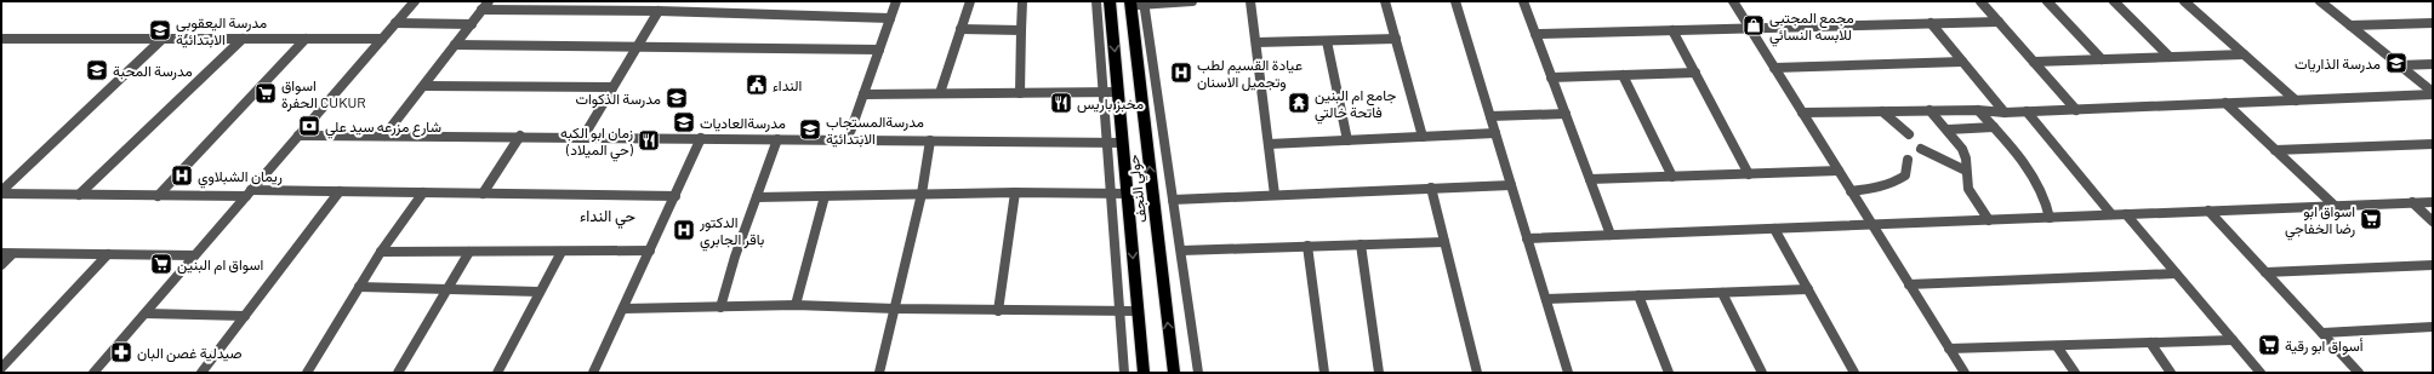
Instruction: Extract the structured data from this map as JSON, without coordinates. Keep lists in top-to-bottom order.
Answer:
{
  "streets": {
    "main road": ["حولي النجف"]
  },
  "districts": ["حي النداء"],
  "places": {
    "shop": ["مجمع المجتبى للابسه النسائي"],
    "school or university": [
      "مدرسة اليعقوبي الابتدائية",
      "مدرسة الذاريات",
      "مدرسة المحبة",
      "مدرسة الذكوات",
      "مدرسةالعاديات",
      "مدرسةالمستجاب الابتدائية"
    ],
    "hospital": ["عيادة القسيم لطب وتجميل الاسنان", "ريمان الشبلاوي", "الدكتور باقر الجابري"],
    "public building": ["النداء"],
    "supermarket": [
      "اسواق الحفرة CUKUR",
      "اسواق ابو رضا الخفاجي",
      "اسواق ام البنين",
      "أسواق ابو رقية"
    ],
    "restaurant": ["مخبز باريس", "زمان ابو الكبه (حي الميلاد)"],
    "temple": ["جامع ام البنين فاتحة خالتي"],
    "bank": ["شارع مزرعه سيد علي"],
    "pharmacy": ["صيدلية غصن البان"]
  }
}
